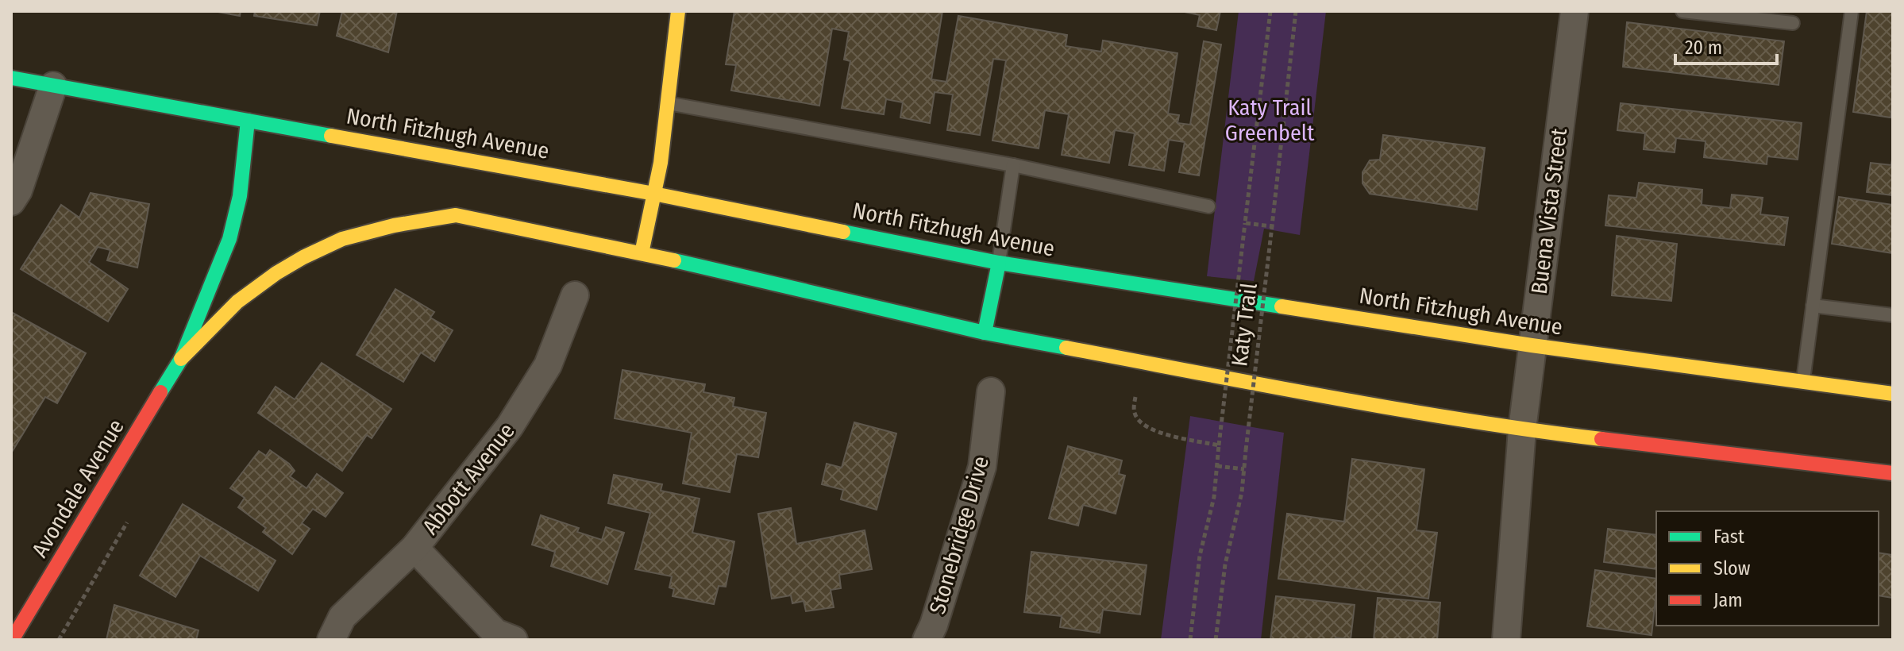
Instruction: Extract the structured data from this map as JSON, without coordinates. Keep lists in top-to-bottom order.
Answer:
{
  "streets": {
    "main road": ["North Fitzhugh Avenue", "Avondale Avenue"],
    "street": ["Buena Vista Street", "Abbott Avenue", "Stonebridge Drive"],
    "path": ["Katy Trail"]
  },
  "crossings": [
    ["North Fitzhugh Avenue", "Buena Vista Street"],
    ["North Fitzhugh Avenue", "Avondale Avenue"]
  ],
  "parks": ["Katy Trail Greenbelt"],
  "legend": ["Fast", "Slow", "Jam"],
  "scale_bar": "20 m"
}
